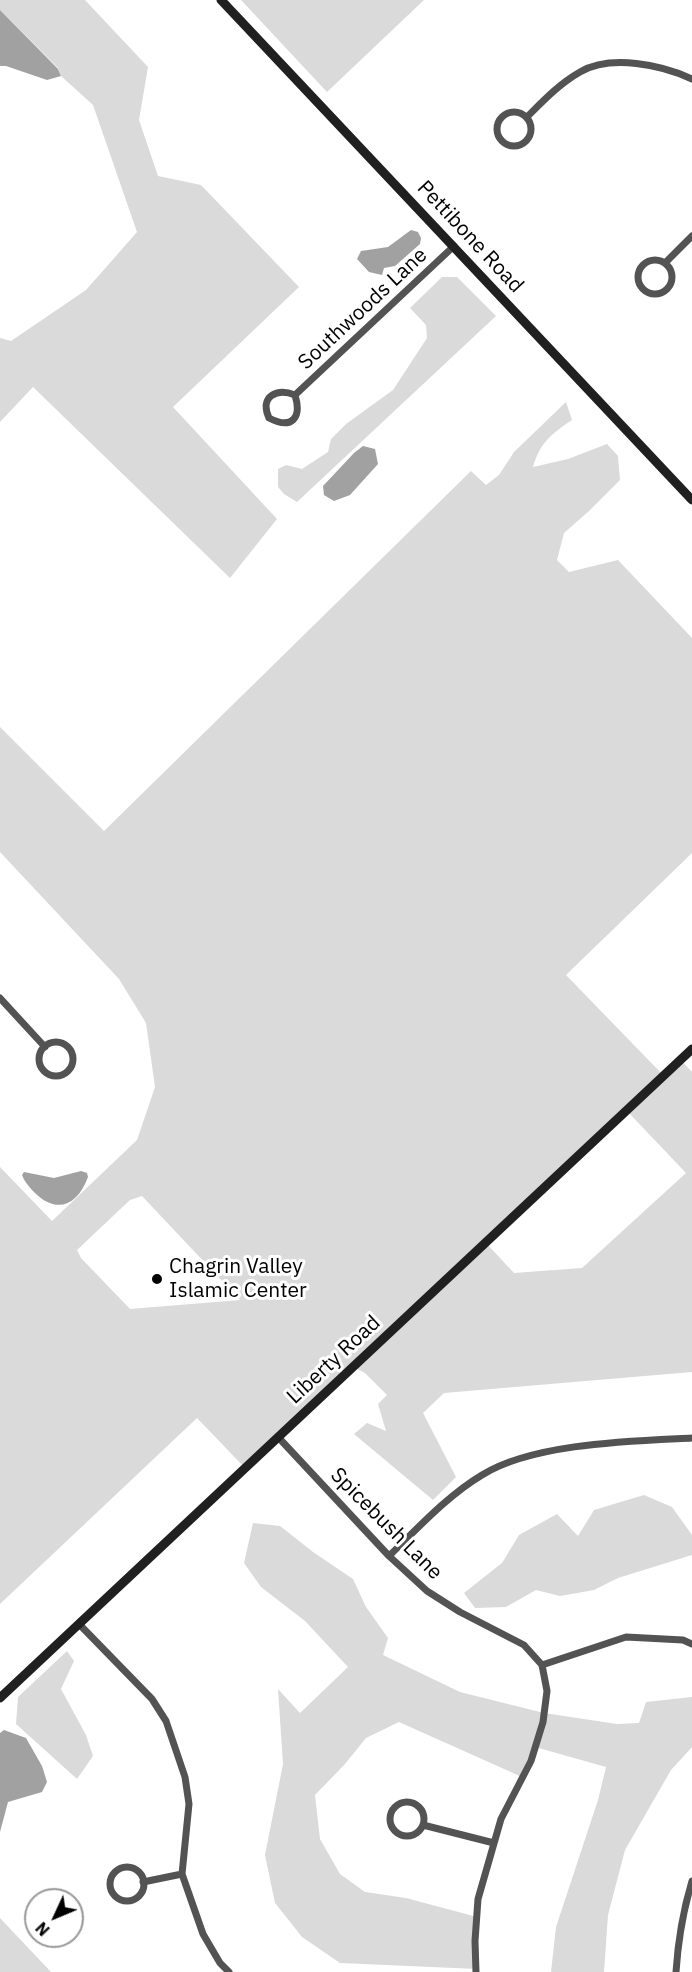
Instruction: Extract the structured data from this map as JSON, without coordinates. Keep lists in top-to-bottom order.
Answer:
{
  "streets": {
    "street": [
      "Pettibone Road",
      "Southwoods Lane",
      "Liberty Road",
      "Spicebush Lane"
    ]
  },
  "crossings": [
    ["Pettibone Road", "Southwoods Lane"],
    ["Liberty Road", "Spicebush Lane"]
  ],
  "places": ["Chagrin Valley Islamic Center"],
  "north": "bottom left"
}
